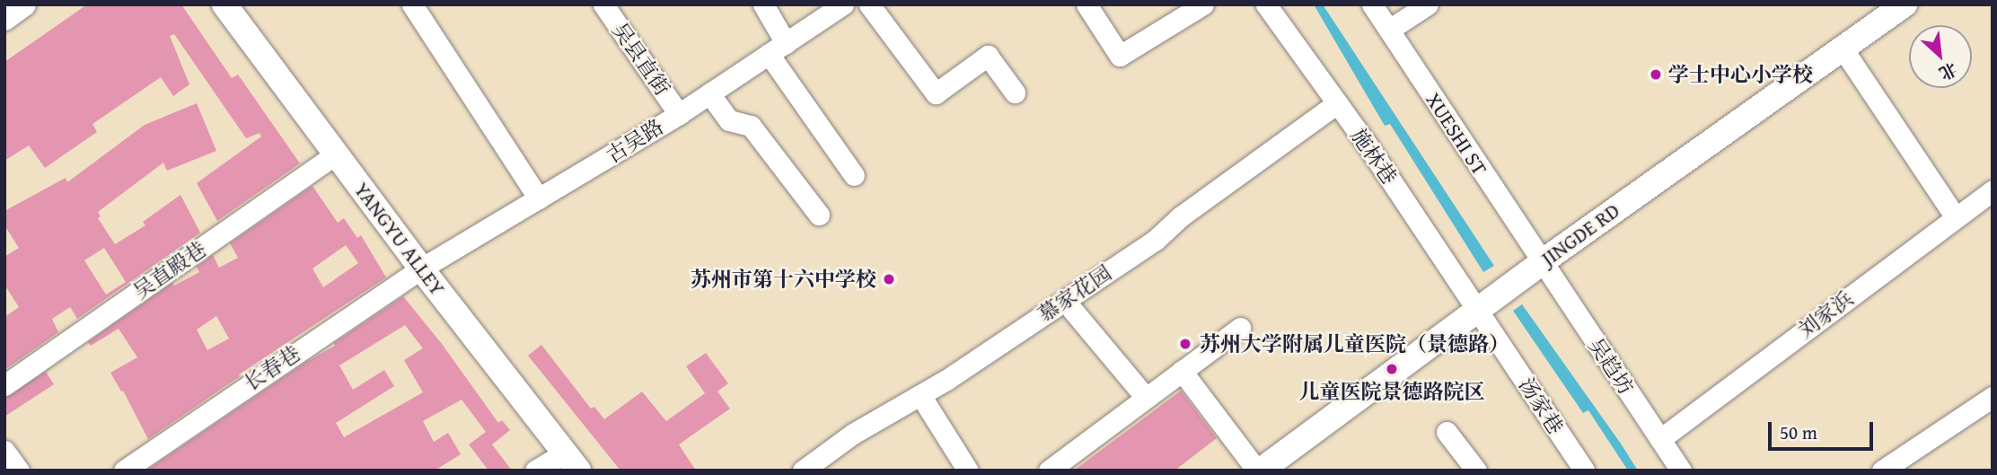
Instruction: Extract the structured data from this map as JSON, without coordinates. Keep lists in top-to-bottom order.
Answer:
{
  "streets": {
    "main road": ["JINGDE RD", "YANGYU ALLEY"],
    "street": [
      "吴县直街",
      "XUESHI ST",
      "古吴路",
      "施林巷",
      "吴直殿巷",
      "慕家花园",
      "刘家浜",
      "吴趋坊",
      "长春巷",
      "汤家巷"
    ]
  },
  "crossings": [
    ["吴县直街", "古吴路"],
    ["XUESHI ST", "JINGDE RD"],
    ["XUESHI ST", "吴趋坊"],
    ["古吴路", "YANGYU ALLEY"],
    ["古吴路", "长春巷"],
    ["施林巷", "JINGDE RD"],
    ["施林巷", "慕家花园"],
    ["施林巷", "汤家巷"],
    ["JINGDE RD", "吴趋坊"],
    ["JINGDE RD", "汤家巷"],
    ["YANGYU ALLEY", "吴直殿巷"],
    ["YANGYU ALLEY", "长春巷"],
    ["刘家浜", "吴趋坊"]
  ],
  "places": [
    "学士中心小学校",
    "苏州市第十六中学校",
    "苏州大学附属儿童医院（景德路）",
    "儿童医院景德路院区"
  ],
  "scale_bar": "50 m",
  "north": "bottom right"
}
